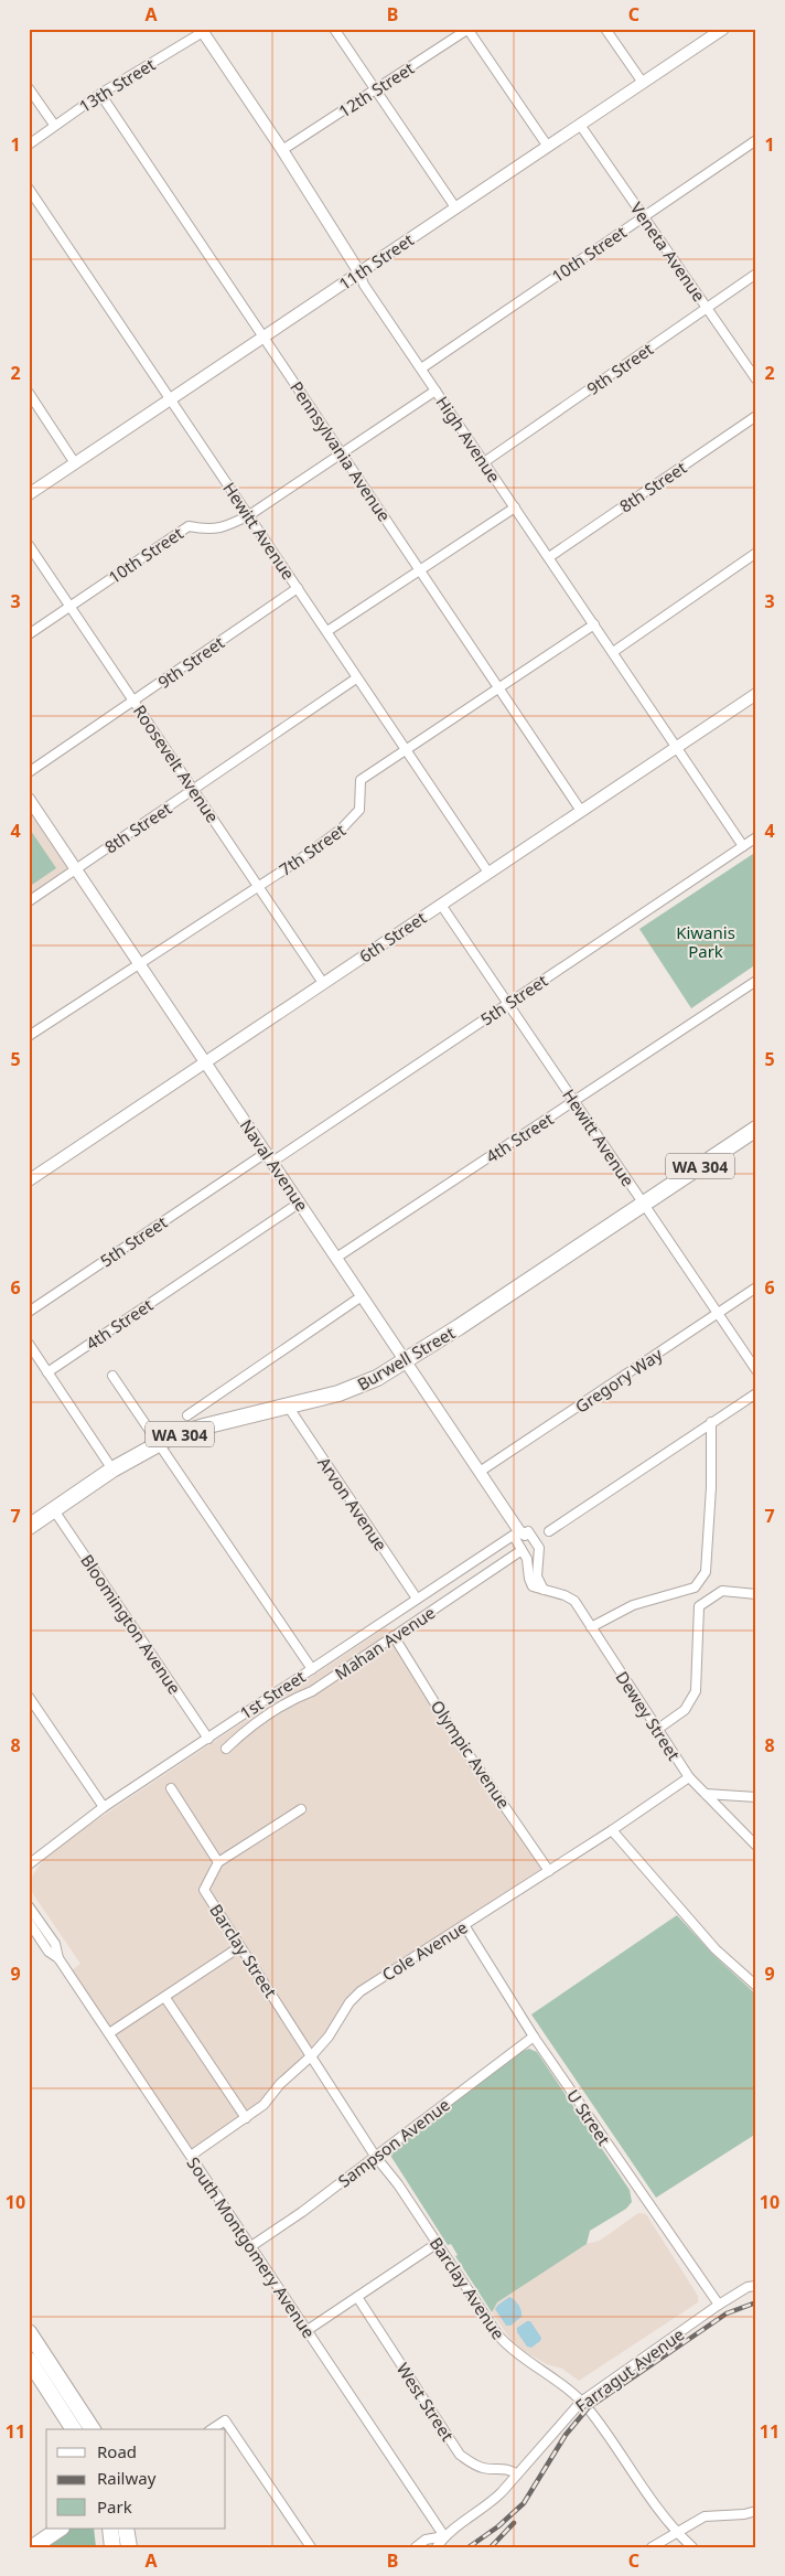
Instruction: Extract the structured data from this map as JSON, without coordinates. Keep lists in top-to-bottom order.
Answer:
{
  "streets": {
    "highway": ["WA 304", "Burwell Street"],
    "main road": [
      "11th Street",
      "High Avenue",
      "6th Street",
      "Naval Avenue"
    ],
    "street": [
      "13th Street",
      "12th Street",
      "Veneta Avenue",
      "10th Street",
      "9th Street",
      "Pennsylvania Avenue",
      "8th Street",
      "Hewitt Avenue",
      "Roosevelt Avenue",
      "7th Street",
      "5th Street",
      "4th Street",
      "Gregory Way",
      "Arvon Avenue",
      "Bloomington Avenue",
      "Mahan Avenue",
      "1st Street",
      "Dewey Street",
      "Olympic Avenue",
      "Barclay Street",
      "Cole Avenue",
      "U Street",
      "Sampson Avenue",
      "South Montgomery Avenue",
      "Barclay Avenue",
      "Farragut Avenue",
      "West Street"
    ]
  },
  "crossings": [
    ["13th Street", "High Avenue"],
    ["13th Street", "Pennsylvania Avenue"],
    ["12th Street", "High Avenue"],
    ["Veneta Avenue", "10th Street"],
    ["Veneta Avenue", "11th Street"],
    ["Veneta Avenue", "9th Street"],
    ["10th Street", "High Avenue"],
    ["10th Street", "Pennsylvania Avenue"],
    ["10th Street", "Hewitt Avenue"],
    ["10th Street", "Roosevelt Avenue"],
    ["11th Street", "High Avenue"],
    ["11th Street", "Pennsylvania Avenue"],
    ["11th Street", "Hewitt Avenue"],
    ["9th Street", "High Avenue"],
    ["9th Street", "Hewitt Avenue"],
    ["9th Street", "Roosevelt Avenue"],
    ["High Avenue", "8th Street"],
    ["High Avenue", "7th Street"],
    ["High Avenue", "6th Street"],
    ["High Avenue", "5th Street"],
    ["Pennsylvania Avenue", "7th Street"],
    ["Pennsylvania Avenue", "6th Street"],
    ["8th Street", "Hewitt Avenue"],
    ["8th Street", "Roosevelt Avenue"],
    ["8th Street", "Naval Avenue"],
    ["Hewitt Avenue", "7th Street"],
    ["Hewitt Avenue", "6th Street"],
    ["Hewitt Avenue", "5th Street"],
    ["Hewitt Avenue", "4th Street"],
    ["Hewitt Avenue", "Burwell Street"],
    ["Hewitt Avenue", "Gregory Way"],
    ["Roosevelt Avenue", "7th Street"],
    ["Roosevelt Avenue", "6th Street"],
    ["7th Street", "Naval Avenue"],
    ["6th Street", "Naval Avenue"],
    ["5th Street", "Naval Avenue"],
    ["4th Street", "Naval Avenue"],
    ["Naval Avenue", "Burwell Street"],
    ["Naval Avenue", "Gregory Way"],
    ["Naval Avenue", "1st Street"],
    ["Burwell Street", "Arvon Avenue"],
    ["Burwell Street", "Bloomington Avenue"],
    ["Arvon Avenue", "1st Street"],
    ["Bloomington Avenue", "1st Street"],
    ["Mahan Avenue", "Olympic Avenue"],
    ["Dewey Street", "Cole Avenue"],
    ["Olympic Avenue", "Cole Avenue"],
    ["Barclay Street", "Cole Avenue"],
    ["Barclay Street", "Barclay Avenue"],
    ["Cole Avenue", "U Street"],
    ["Cole Avenue", "South Montgomery Avenue"],
    ["Cole Avenue", "Barclay Avenue"],
    ["U Street", "Sampson Avenue"],
    ["U Street", "Farragut Avenue"],
    ["Sampson Avenue", "South Montgomery Avenue"],
    ["Sampson Avenue", "Barclay Avenue"],
    ["South Montgomery Avenue", "Farragut Avenue"],
    ["Barclay Avenue", "Farragut Avenue"],
    ["Farragut Avenue", "West Street"]
  ],
  "parks": ["Kiwanis Park"],
  "legend": ["Road", "Railway", "Park"],
  "grid": {
    "columns": ["A", "B", "C"],
    "rows": [
      "1",
      "2",
      "3",
      "4",
      "5",
      "6",
      "7",
      "8",
      "9",
      "10",
      "11"
    ]
  }
}
